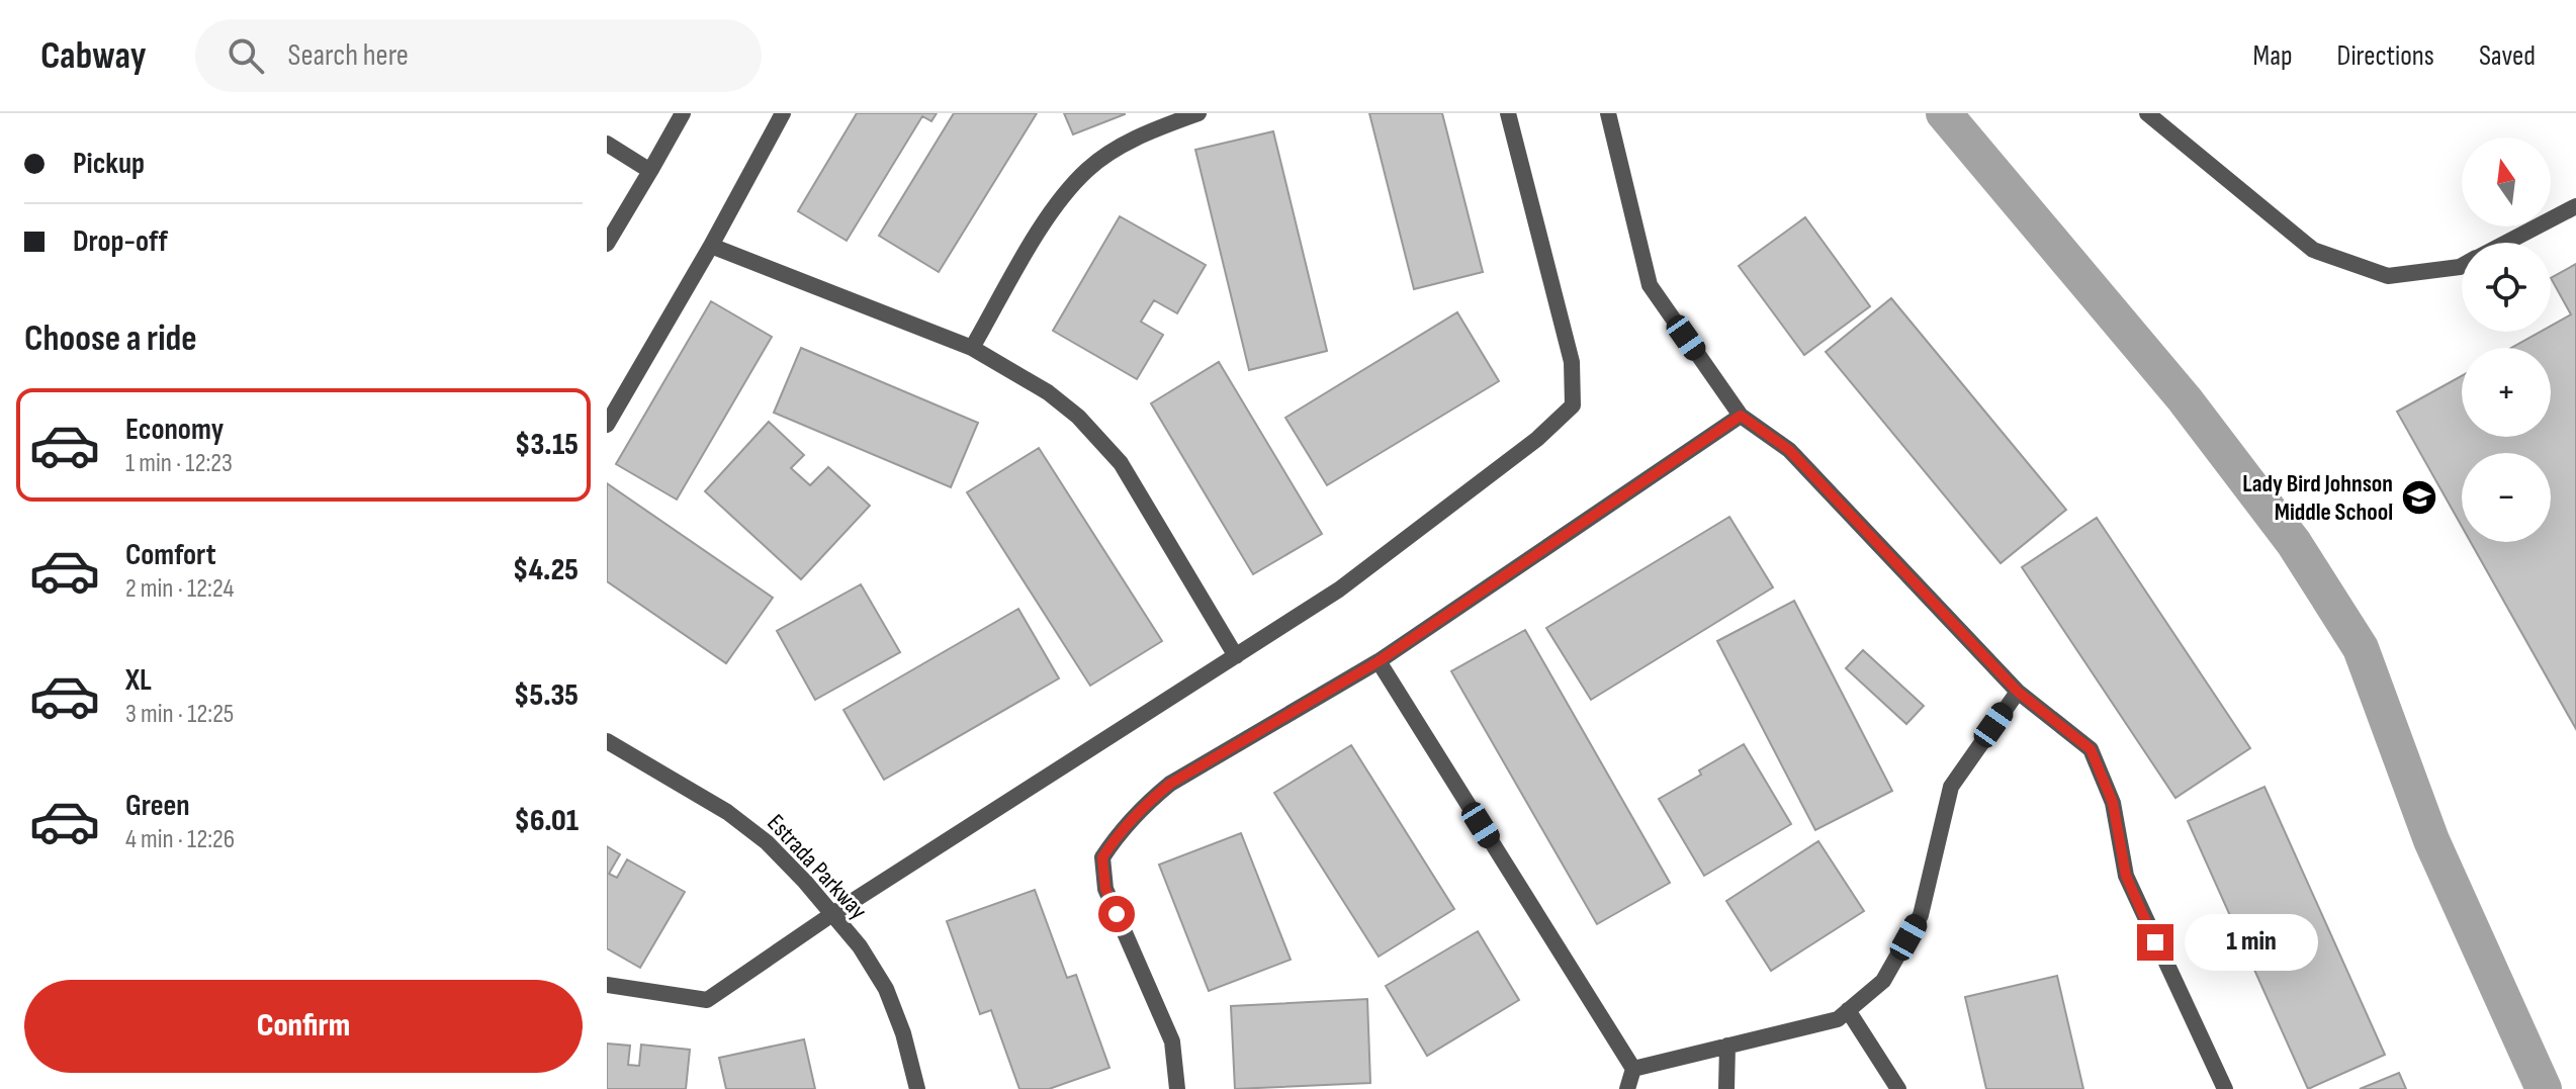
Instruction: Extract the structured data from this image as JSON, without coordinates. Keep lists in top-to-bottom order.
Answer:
{
  "streets": {
    "street": ["Estrada Parkway"]
  },
  "places": {
    "school or university": ["Lady Bird Johnson Middle School"]
  },
  "north": "top",
  "page": {
    "header": "Cabway",
    "search": "Search here",
    "nav": ["Map", "Directions", "Saved"],
    "banner": ["Pickup", "Drop-off"],
    "map_buttons": ["+", "−"],
    "heading": "Choose a ride",
    "list": [
      {
        "name": "Economy",
        "note": "1 min · 12:23",
        "value": "$3.15"
      },
      {
        "name": "Comfort",
        "note": "2 min · 12:24",
        "value": "$4.25"
      },
      {
        "name": "XL",
        "note": "3 min · 12:25",
        "value": "$5.35"
      },
      {
        "name": "Green",
        "note": "4 min · 12:26",
        "value": "$6.01"
      }
    ],
    "bubble": "1 min",
    "buttons": "Confirm"
  }
}
